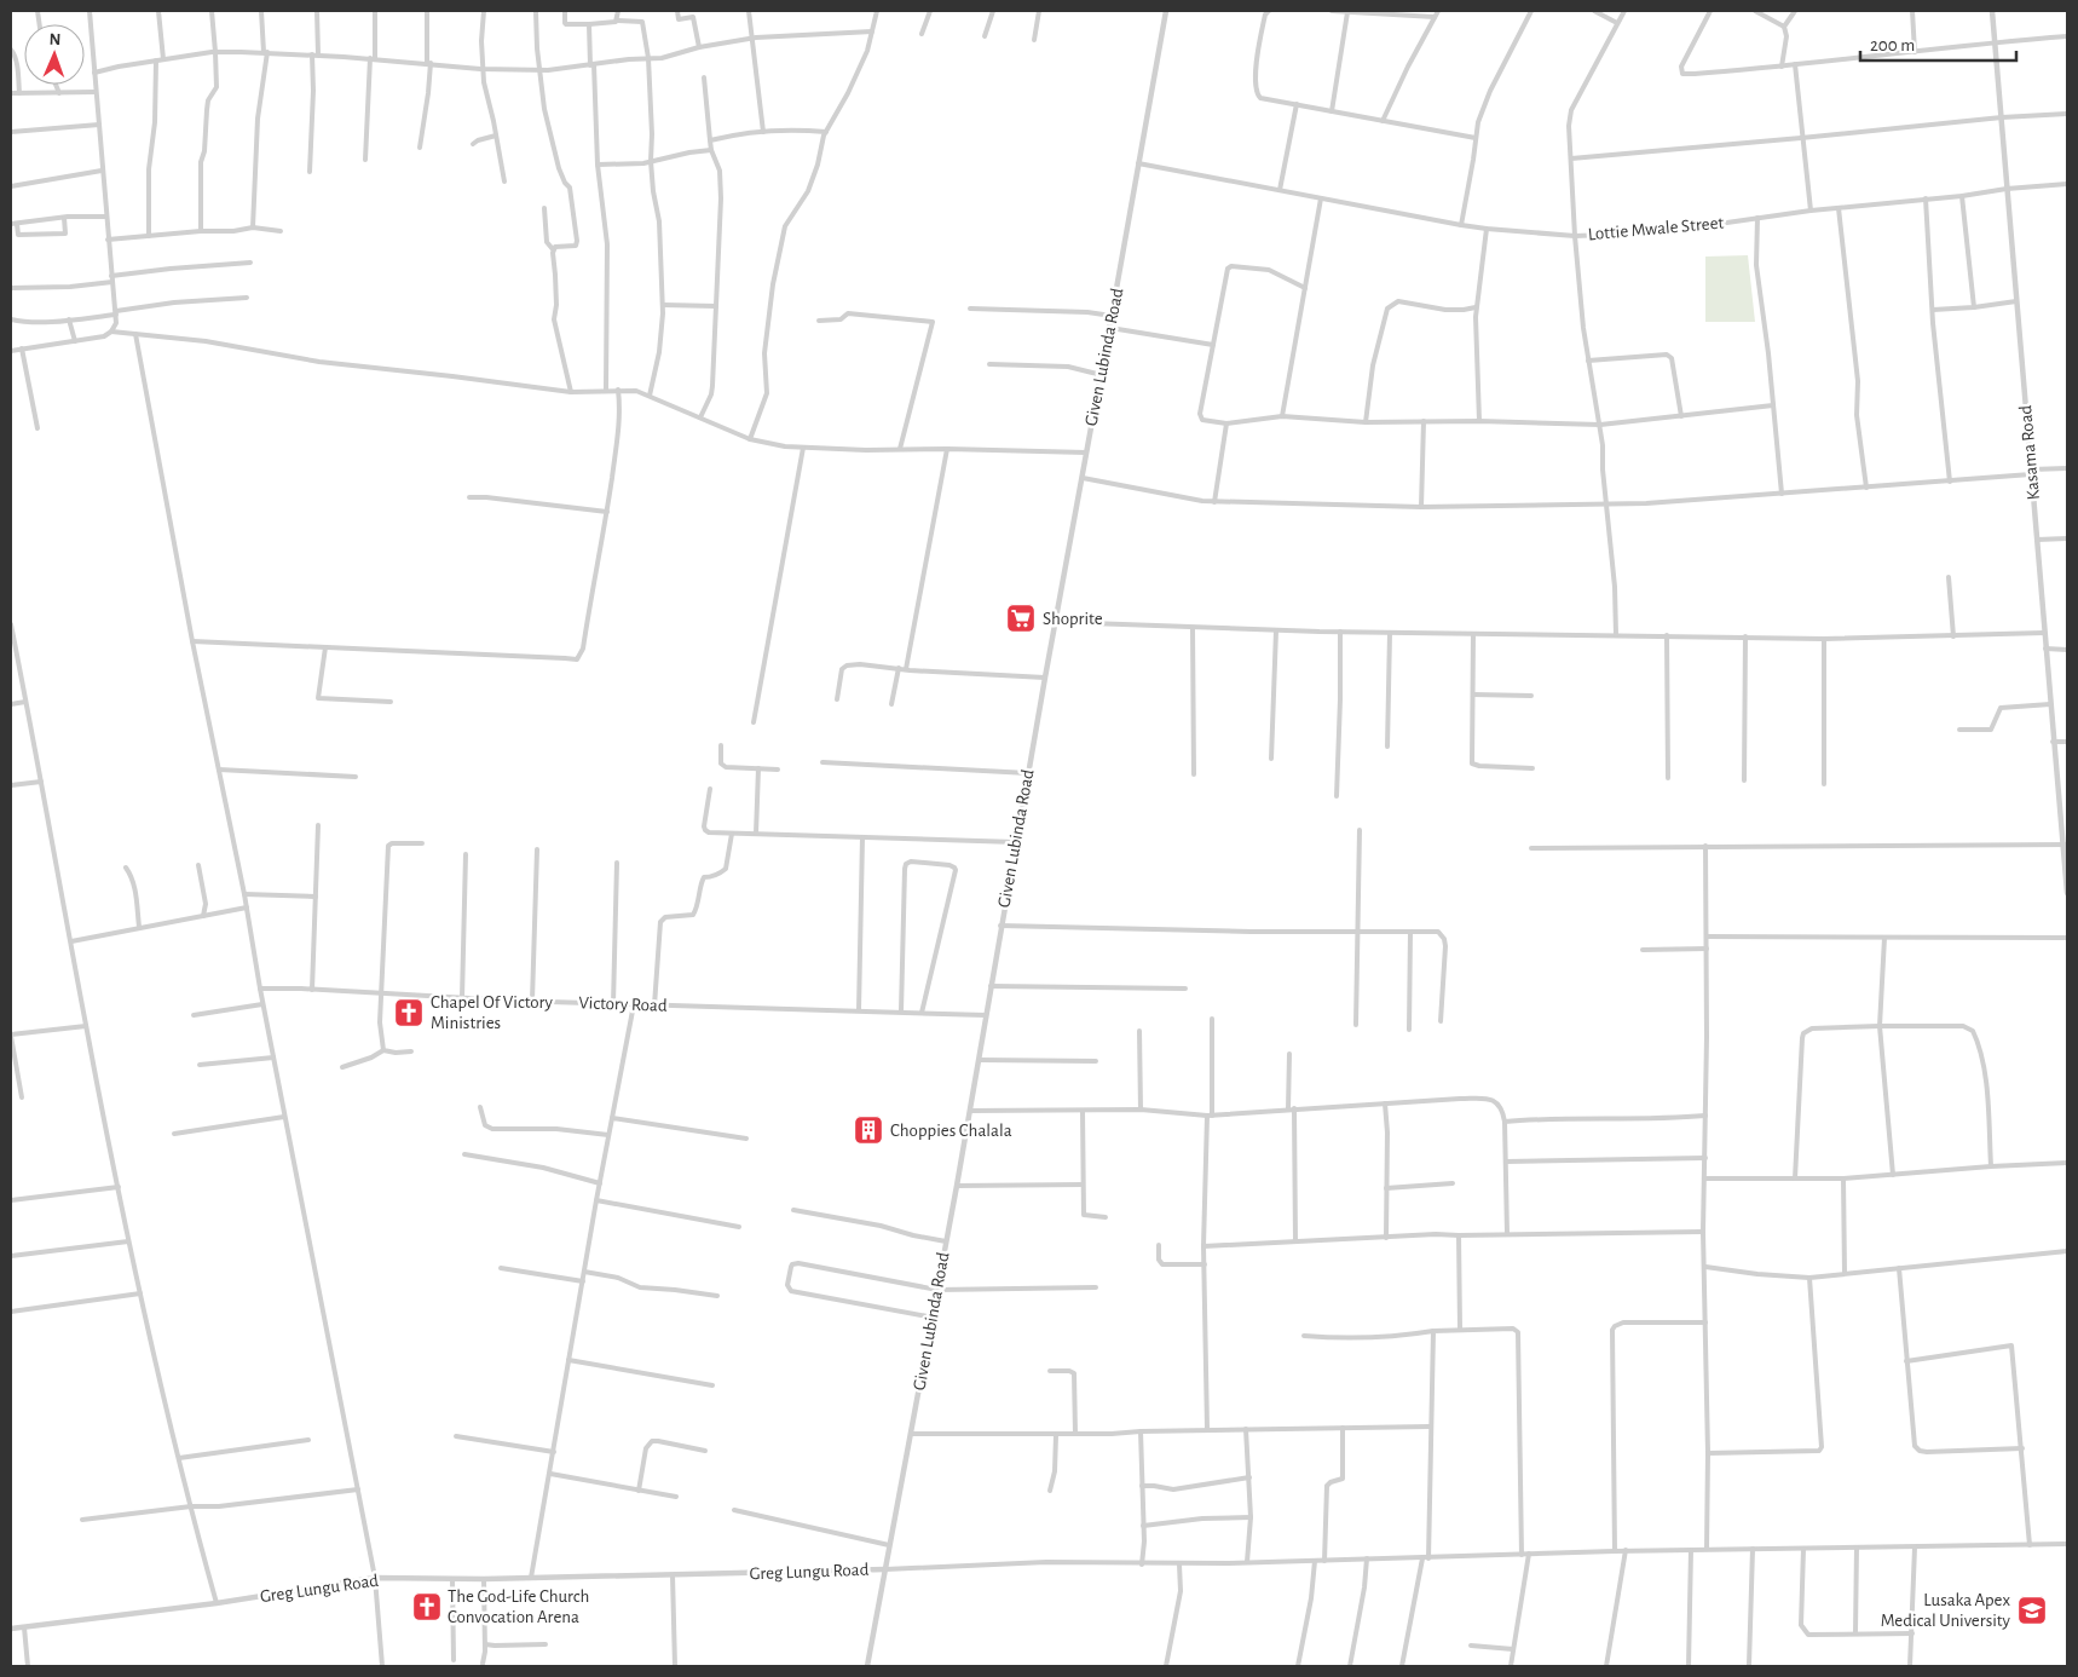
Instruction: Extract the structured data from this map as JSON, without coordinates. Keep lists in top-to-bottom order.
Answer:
{
  "streets": {
    "street": [
      "Lottie Mwale Street",
      "Given Lubinda Road",
      "Kasama Road",
      "Victory Road",
      "Greg Lungu Road"
    ]
  },
  "crossings": [
    ["Lottie Mwale Street", "Given Lubinda Road"],
    ["Lottie Mwale Street", "Kasama Road"],
    ["Given Lubinda Road", "Victory Road"],
    ["Given Lubinda Road", "Greg Lungu Road"]
  ],
  "places": {
    "supermarket": ["Shoprite"],
    "church": ["Chapel Of Victory Ministries", "The God-Life Church Convocation Arena"],
    "building": ["Choppies Chalala"],
    "school or university": ["Lusaka Apex Medical University"]
  },
  "scale_bar": "200 m",
  "north": "top"
}
